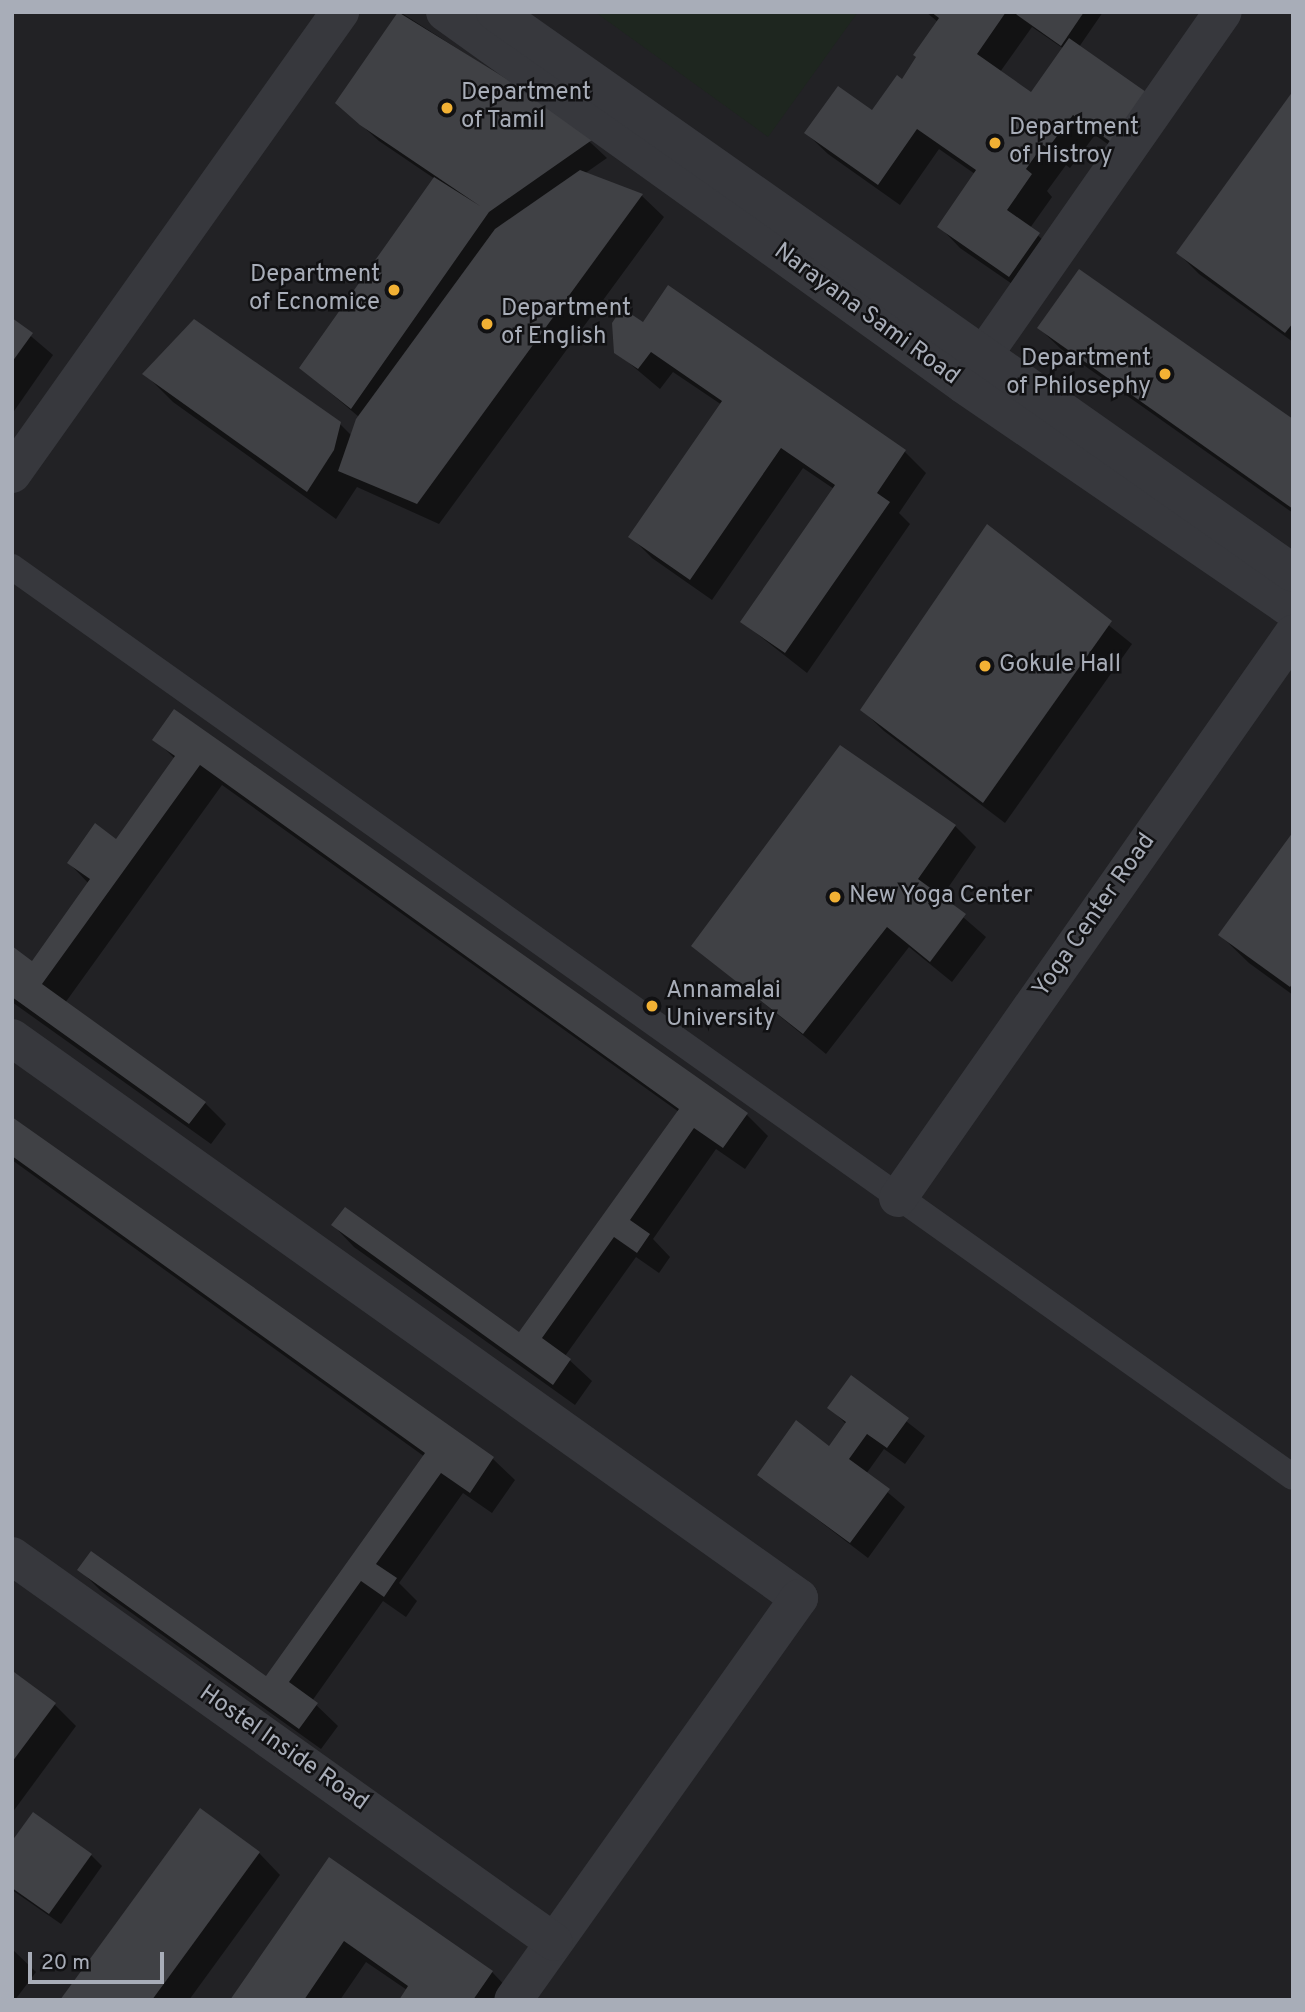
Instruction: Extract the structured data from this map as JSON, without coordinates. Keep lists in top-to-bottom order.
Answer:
{
  "streets": {
    "street": ["Narayana Sami Road", "Yoga Center Road", "Hostel Inside Road"]
  },
  "places": [
    "Department of Tamil",
    "Department of Histroy",
    "Department of Ecnomice",
    "Department of English",
    "Department of Philosephy",
    "Gokule Hall",
    "New Yoga Center",
    "Annamalai University"
  ],
  "scale_bar": "20 m"
}
